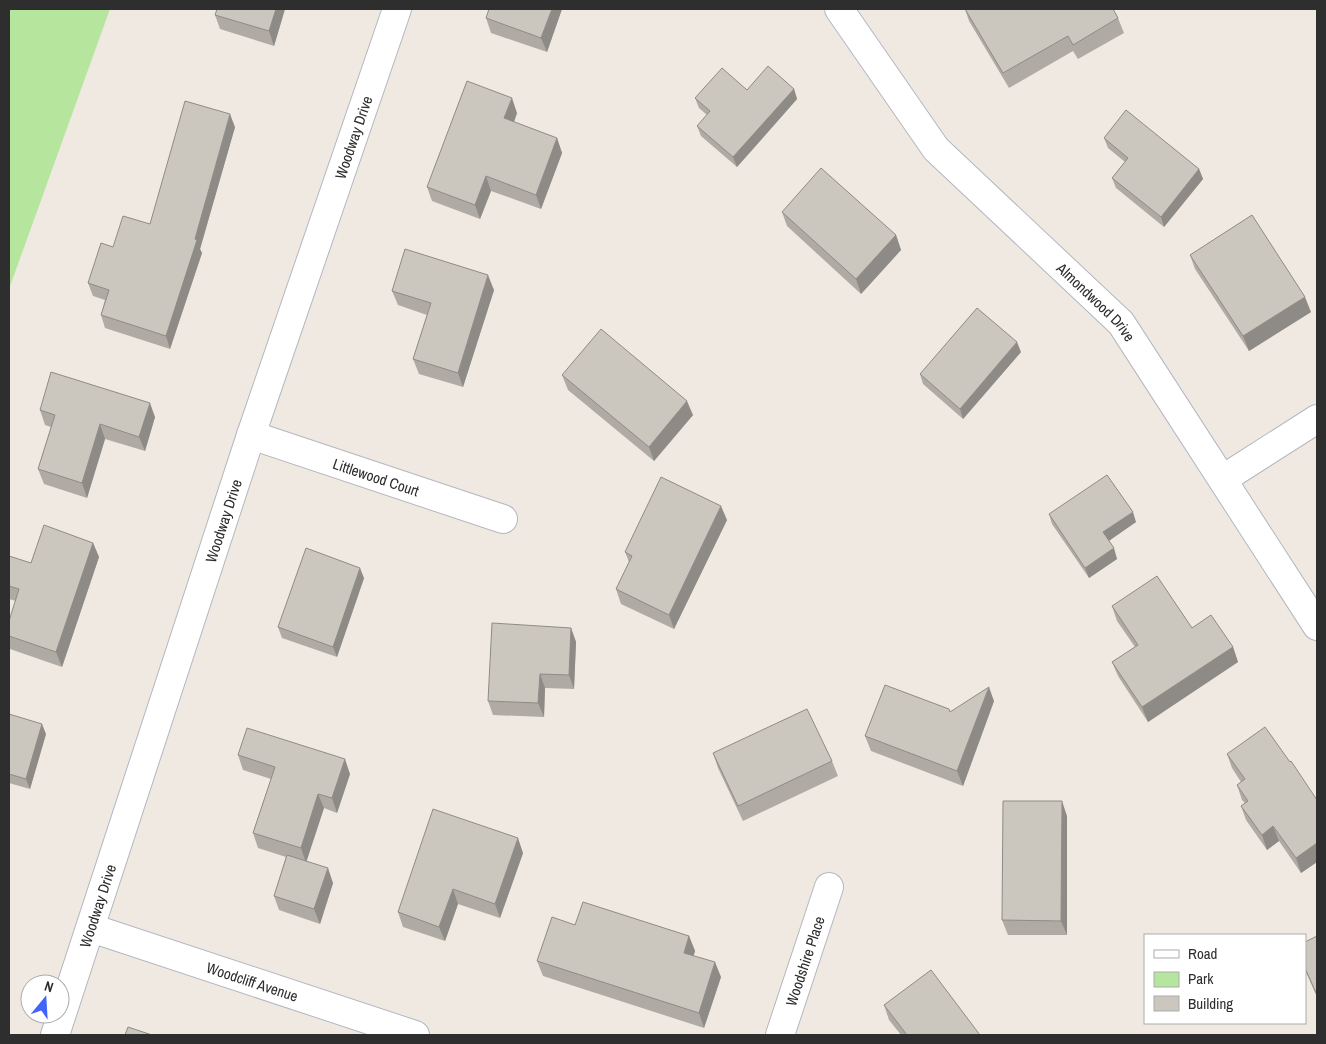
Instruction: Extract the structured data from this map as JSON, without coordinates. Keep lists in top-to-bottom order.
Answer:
{
  "streets": {
    "street": [
      "Woodway Drive",
      "Almondwood Drive",
      "Littlewood Court",
      "Woodshire Place",
      "Woodcliff Avenue"
    ]
  },
  "crossings": [
    ["Woodway Drive", "Littlewood Court"],
    ["Woodway Drive", "Woodcliff Avenue"]
  ],
  "legend": ["Road", "Park", "Building"],
  "north": "top"
}
